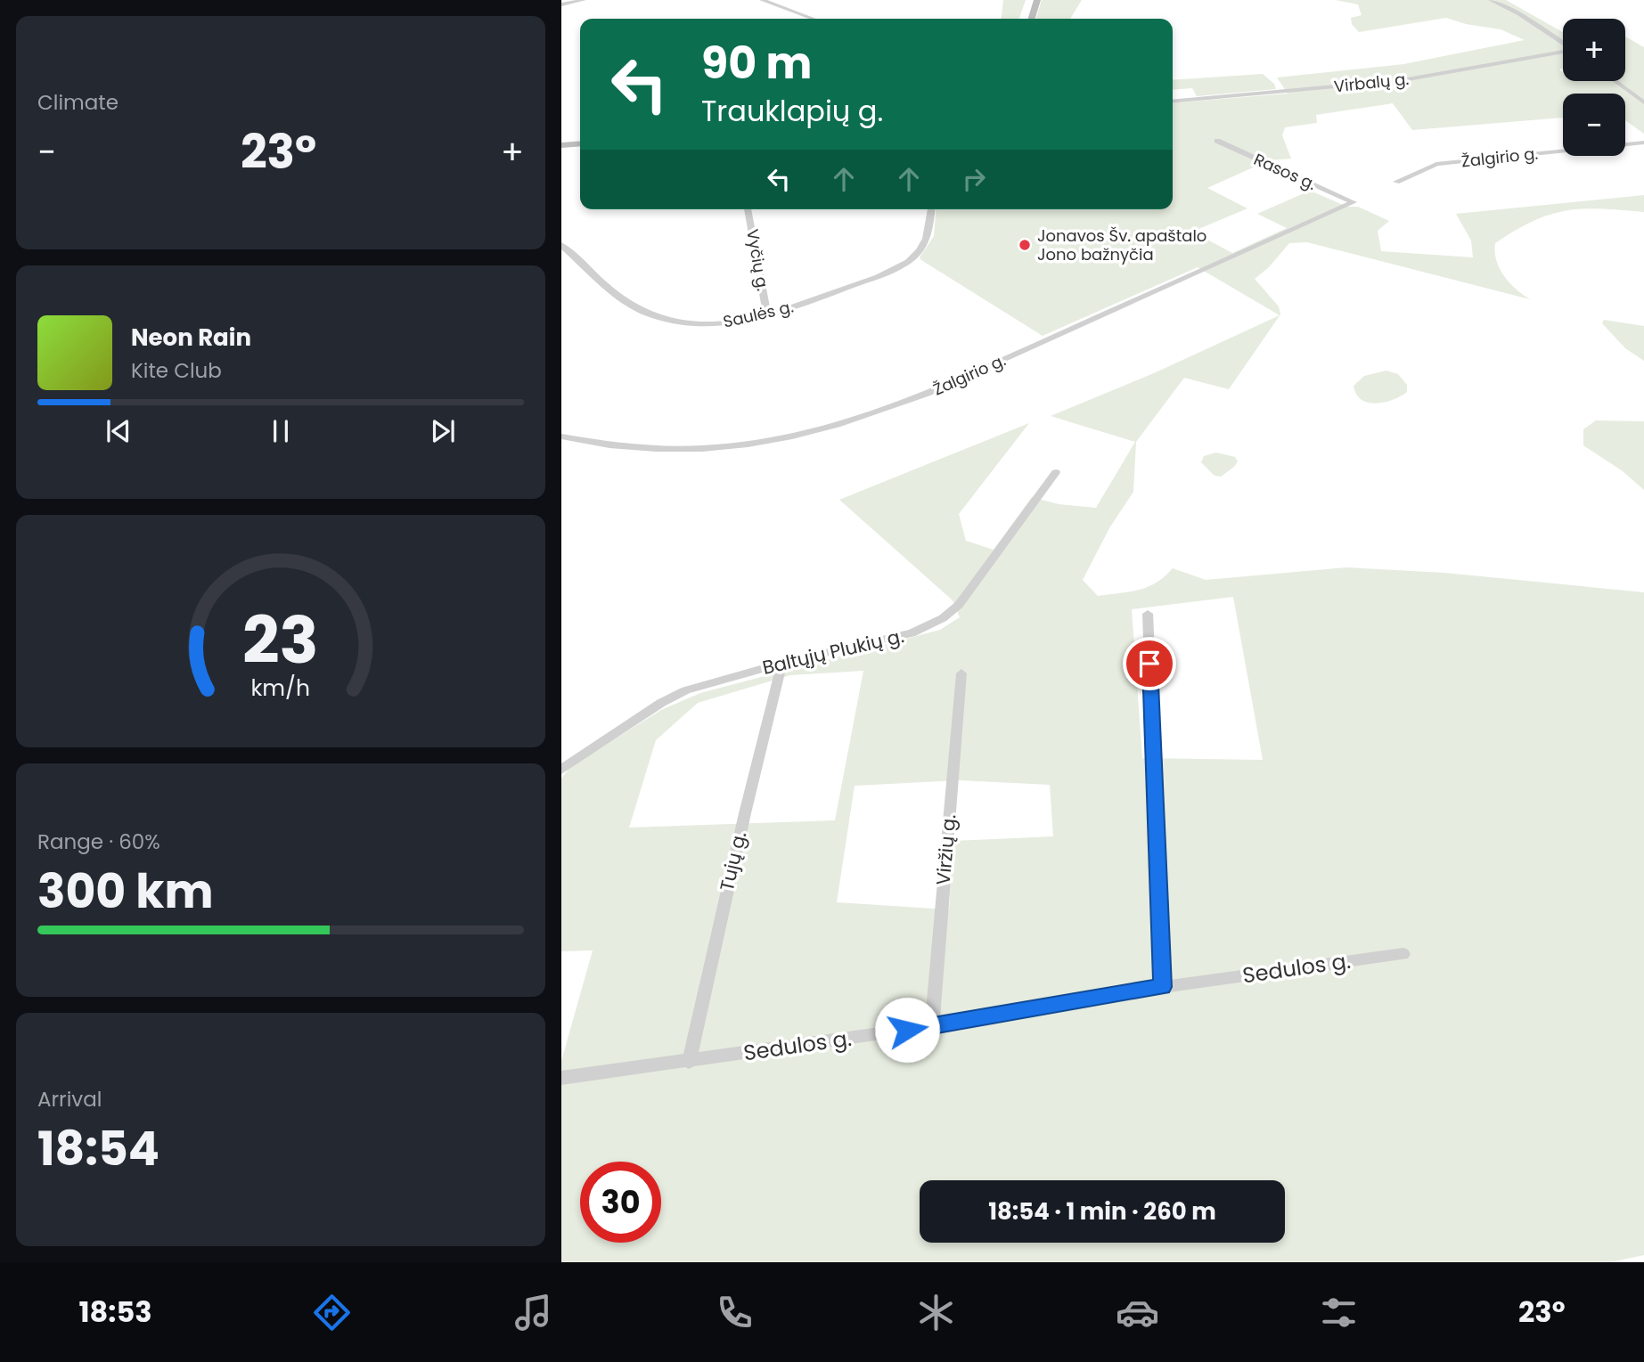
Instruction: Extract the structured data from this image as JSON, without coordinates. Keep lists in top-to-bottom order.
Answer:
{
  "streets": {
    "street": [
      "Virbalų g.",
      "Žalgirio g.",
      "Rasos g.",
      "Vyčių g.",
      "Saulės g.",
      "Baltųjų Plukių g.",
      "Viržių g.",
      "Tujų g.",
      "Sedulos g."
    ]
  },
  "crossings": [
    ["Žalgirio g.", "Rasos g."],
    ["Vyčių g.", "Saulės g."],
    ["Baltųjų Plukių g.", "Tujų g."],
    ["Viržių g.", "Sedulos g."],
    ["Tujų g.", "Sedulos g."]
  ],
  "places": ["Jonavos Šv. apaštalo Jono bažnyčia"],
  "page": {
    "tile": [
      "Climate",
      ["Range · 60%", "300 km"],
      ["Arrival", "18:54"]
    ],
    "map_buttons": ["+", "−"],
    "turn": ["90 m", "Trauklapių g."],
    "heat": ["−", "23°", "+"],
    "song": ["Neon Rain", "Kite Club"],
    "limit": "30",
    "trip": "18:54 · 1 min · 260 m",
    "tabs": ["18:53", "23°"],
    "gauge": ["23", "km/h"]
  }
}
